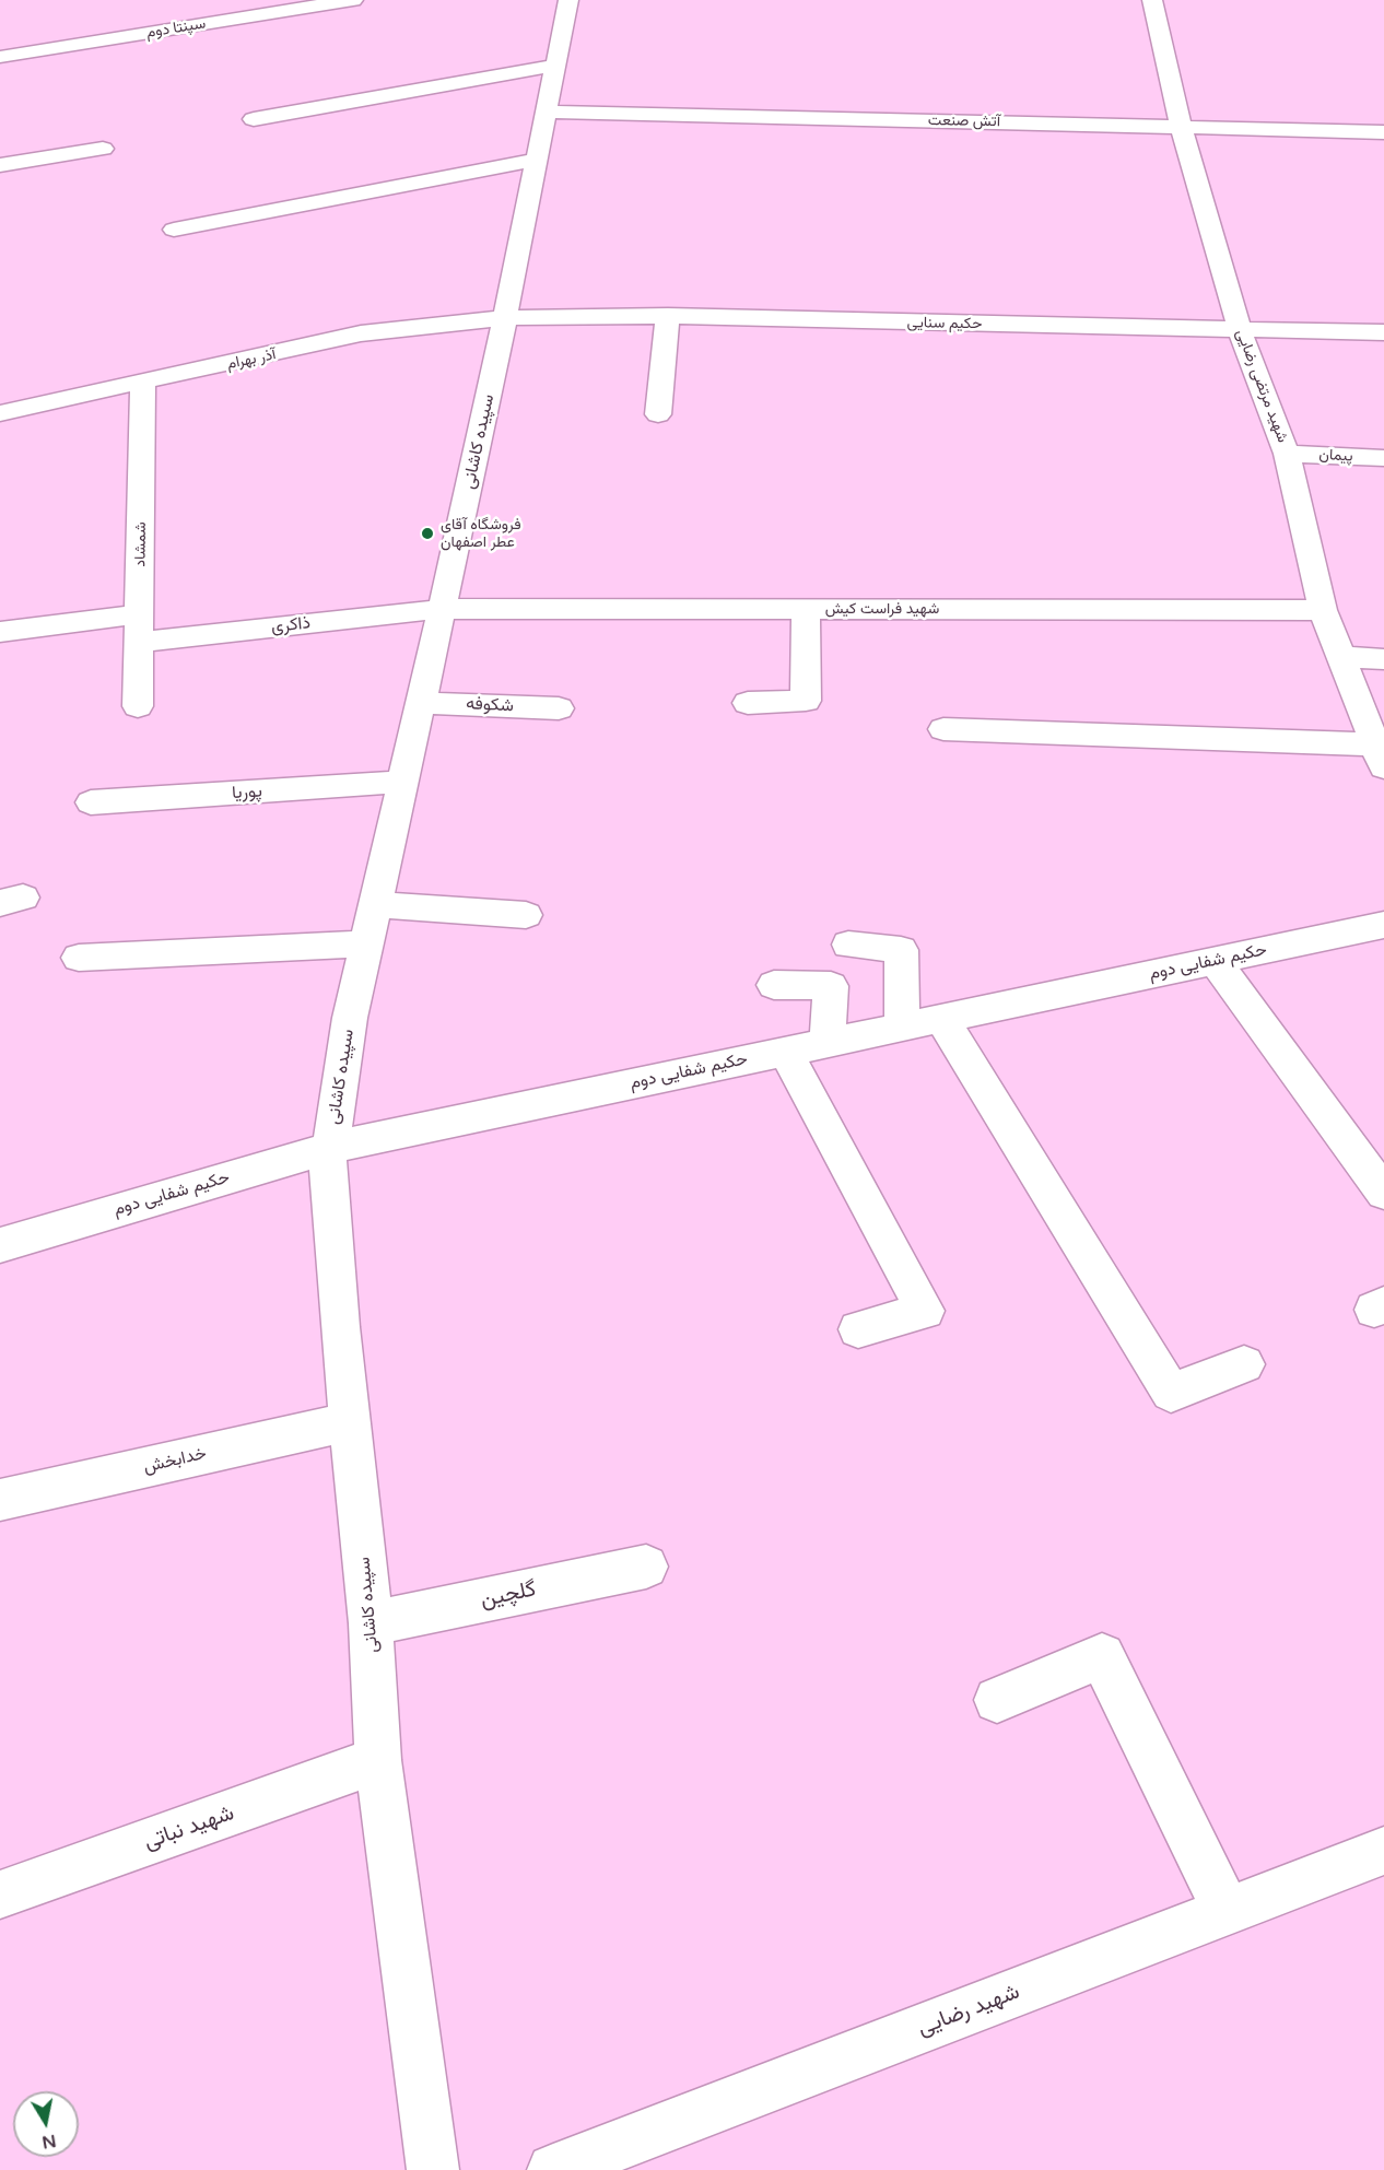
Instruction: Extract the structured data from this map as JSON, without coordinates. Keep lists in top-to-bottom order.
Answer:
{
  "streets": {
    "street": [
      "سپنتا دوم",
      "آتش صنعت",
      "حکیم سنایی",
      "آذر بهرام",
      "شهید مرتضی رضایی",
      "سپیده کاشانی",
      "پیمان",
      "شمشاد",
      "شهید فراست کیش",
      "ذاکری",
      "شکوفه",
      "پوریا",
      "حکیم شفایی دوم",
      "خدابخش",
      "گلچین",
      "شهید نباتی",
      "شهید رضایی"
    ]
  },
  "crossings": [
    ["آتش صنعت", "شهید مرتضی رضایی"],
    ["آتش صنعت", "سپیده کاشانی"],
    ["حکیم سنایی", "آذر بهرام"],
    ["حکیم سنایی", "شهید مرتضی رضایی"],
    ["حکیم سنایی", "سپیده کاشانی"],
    ["آذر بهرام", "سپیده کاشانی"],
    ["آذر بهرام", "شمشاد"],
    ["شهید مرتضی رضایی", "پیمان"],
    ["شهید مرتضی رضایی", "شهید فراست کیش"],
    ["سپیده کاشانی", "شهید فراست کیش"],
    ["سپیده کاشانی", "ذاکری"],
    ["سپیده کاشانی", "شکوفه"],
    ["سپیده کاشانی", "پوریا"],
    ["سپیده کاشانی", "حکیم شفایی دوم"],
    ["سپیده کاشانی", "خدابخش"],
    ["سپیده کاشانی", "گلچین"],
    ["سپیده کاشانی", "شهید نباتی"],
    ["شمشاد", "ذاکری"],
    ["شهید فراست کیش", "ذاکری"]
  ],
  "places": ["فروشگاه آقای عطر اصفهان"],
  "north": "bottom"
}
